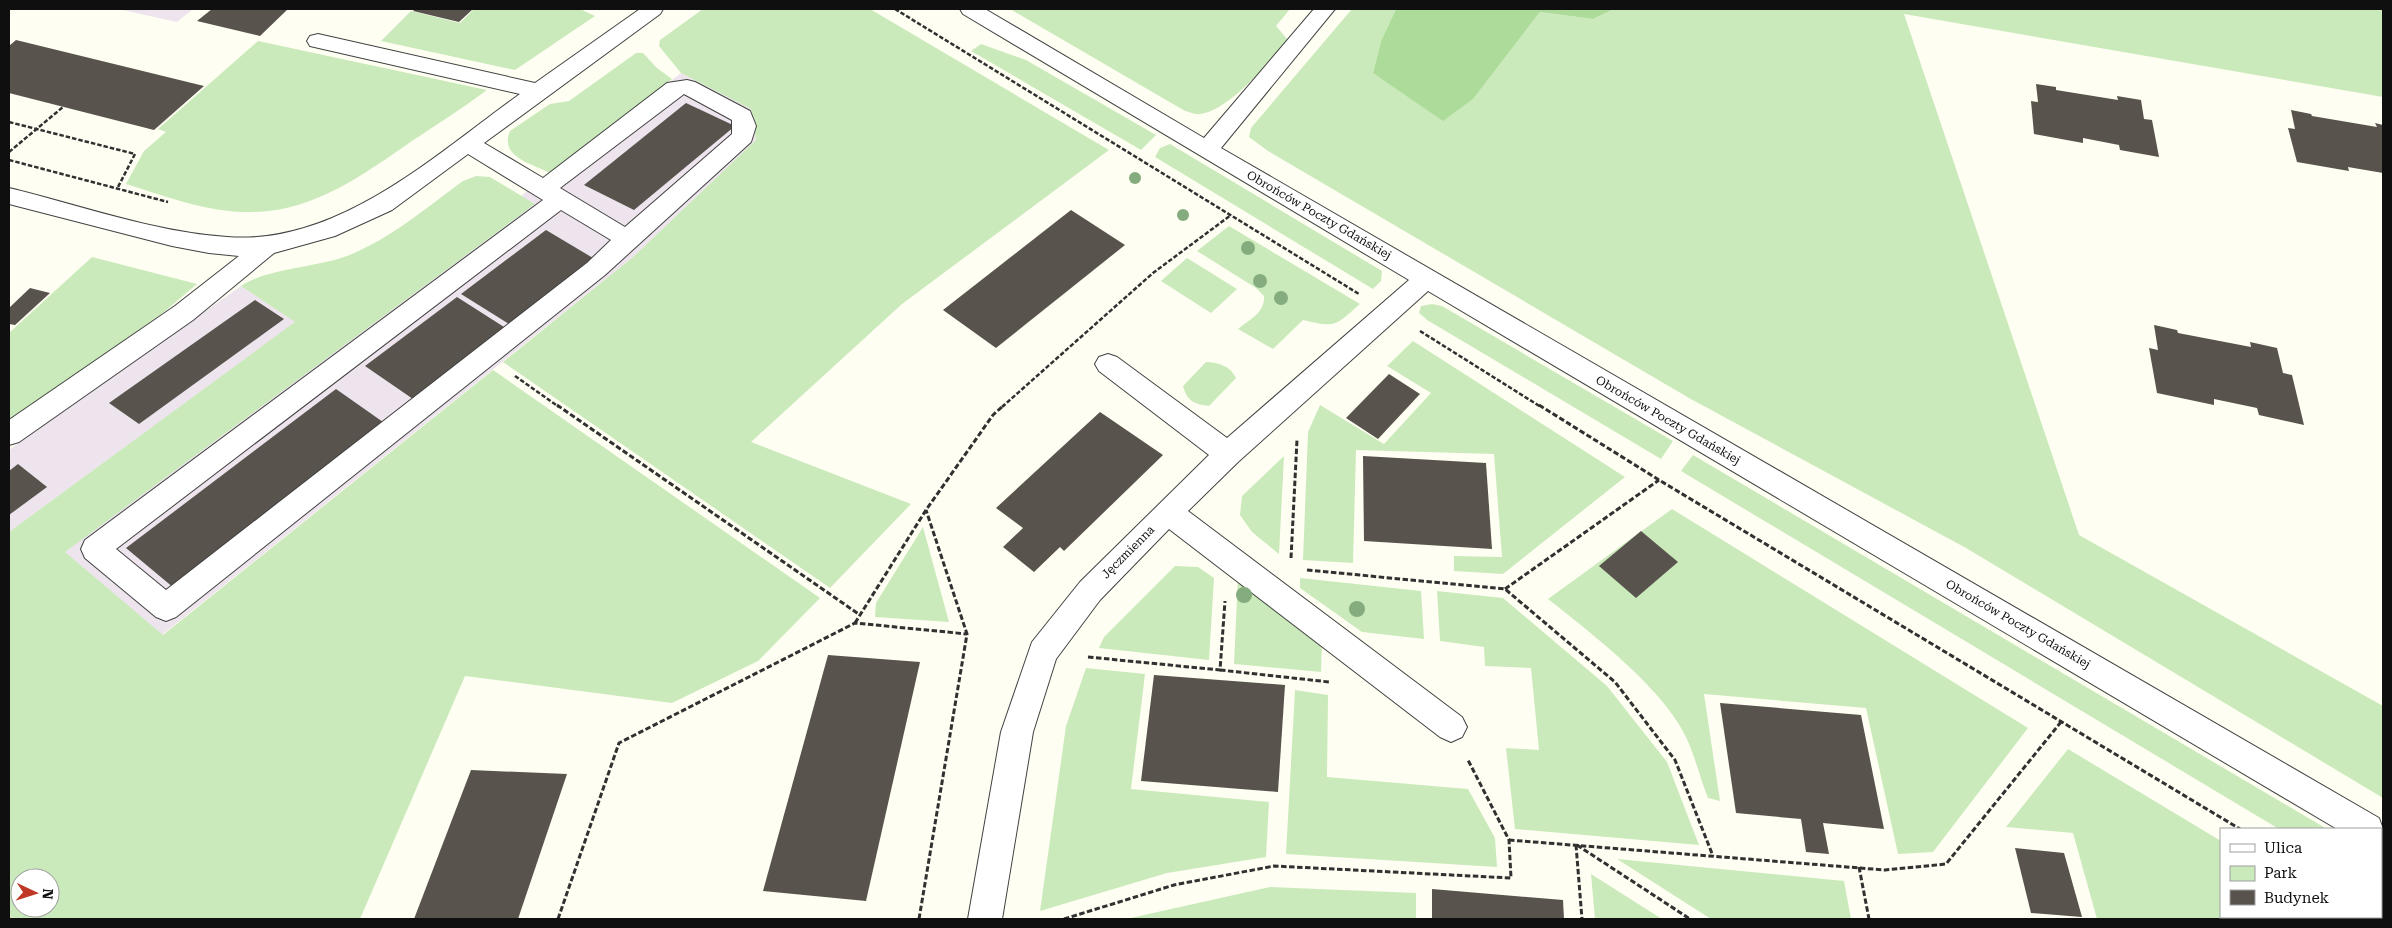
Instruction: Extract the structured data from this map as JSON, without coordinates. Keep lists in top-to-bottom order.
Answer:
{
  "streets": {
    "street": ["Obrońców Poczty Gdańskiej", "Jęczmienna"]
  },
  "crossings": [
    ["Obrońców Poczty Gdańskiej", "Jęczmienna"]
  ],
  "legend": ["Ulica", "Park", "Budynek"],
  "north": "right"
}
